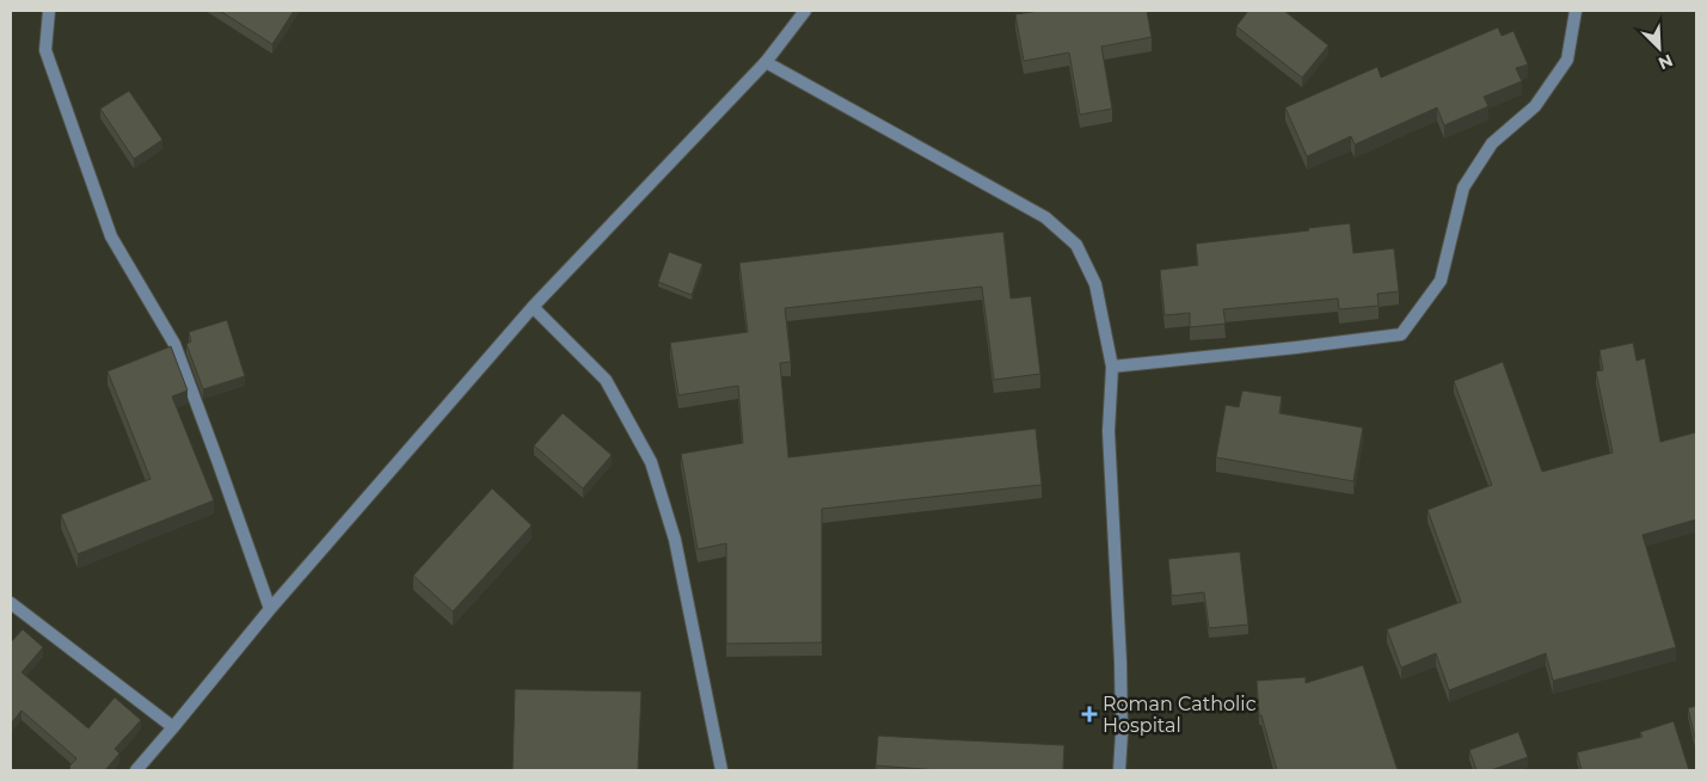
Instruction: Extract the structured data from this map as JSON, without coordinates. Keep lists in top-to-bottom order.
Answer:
{
  "places": {
    "health": ["Roman Catholic Hospital"]
  },
  "north": "bottom right"
}
